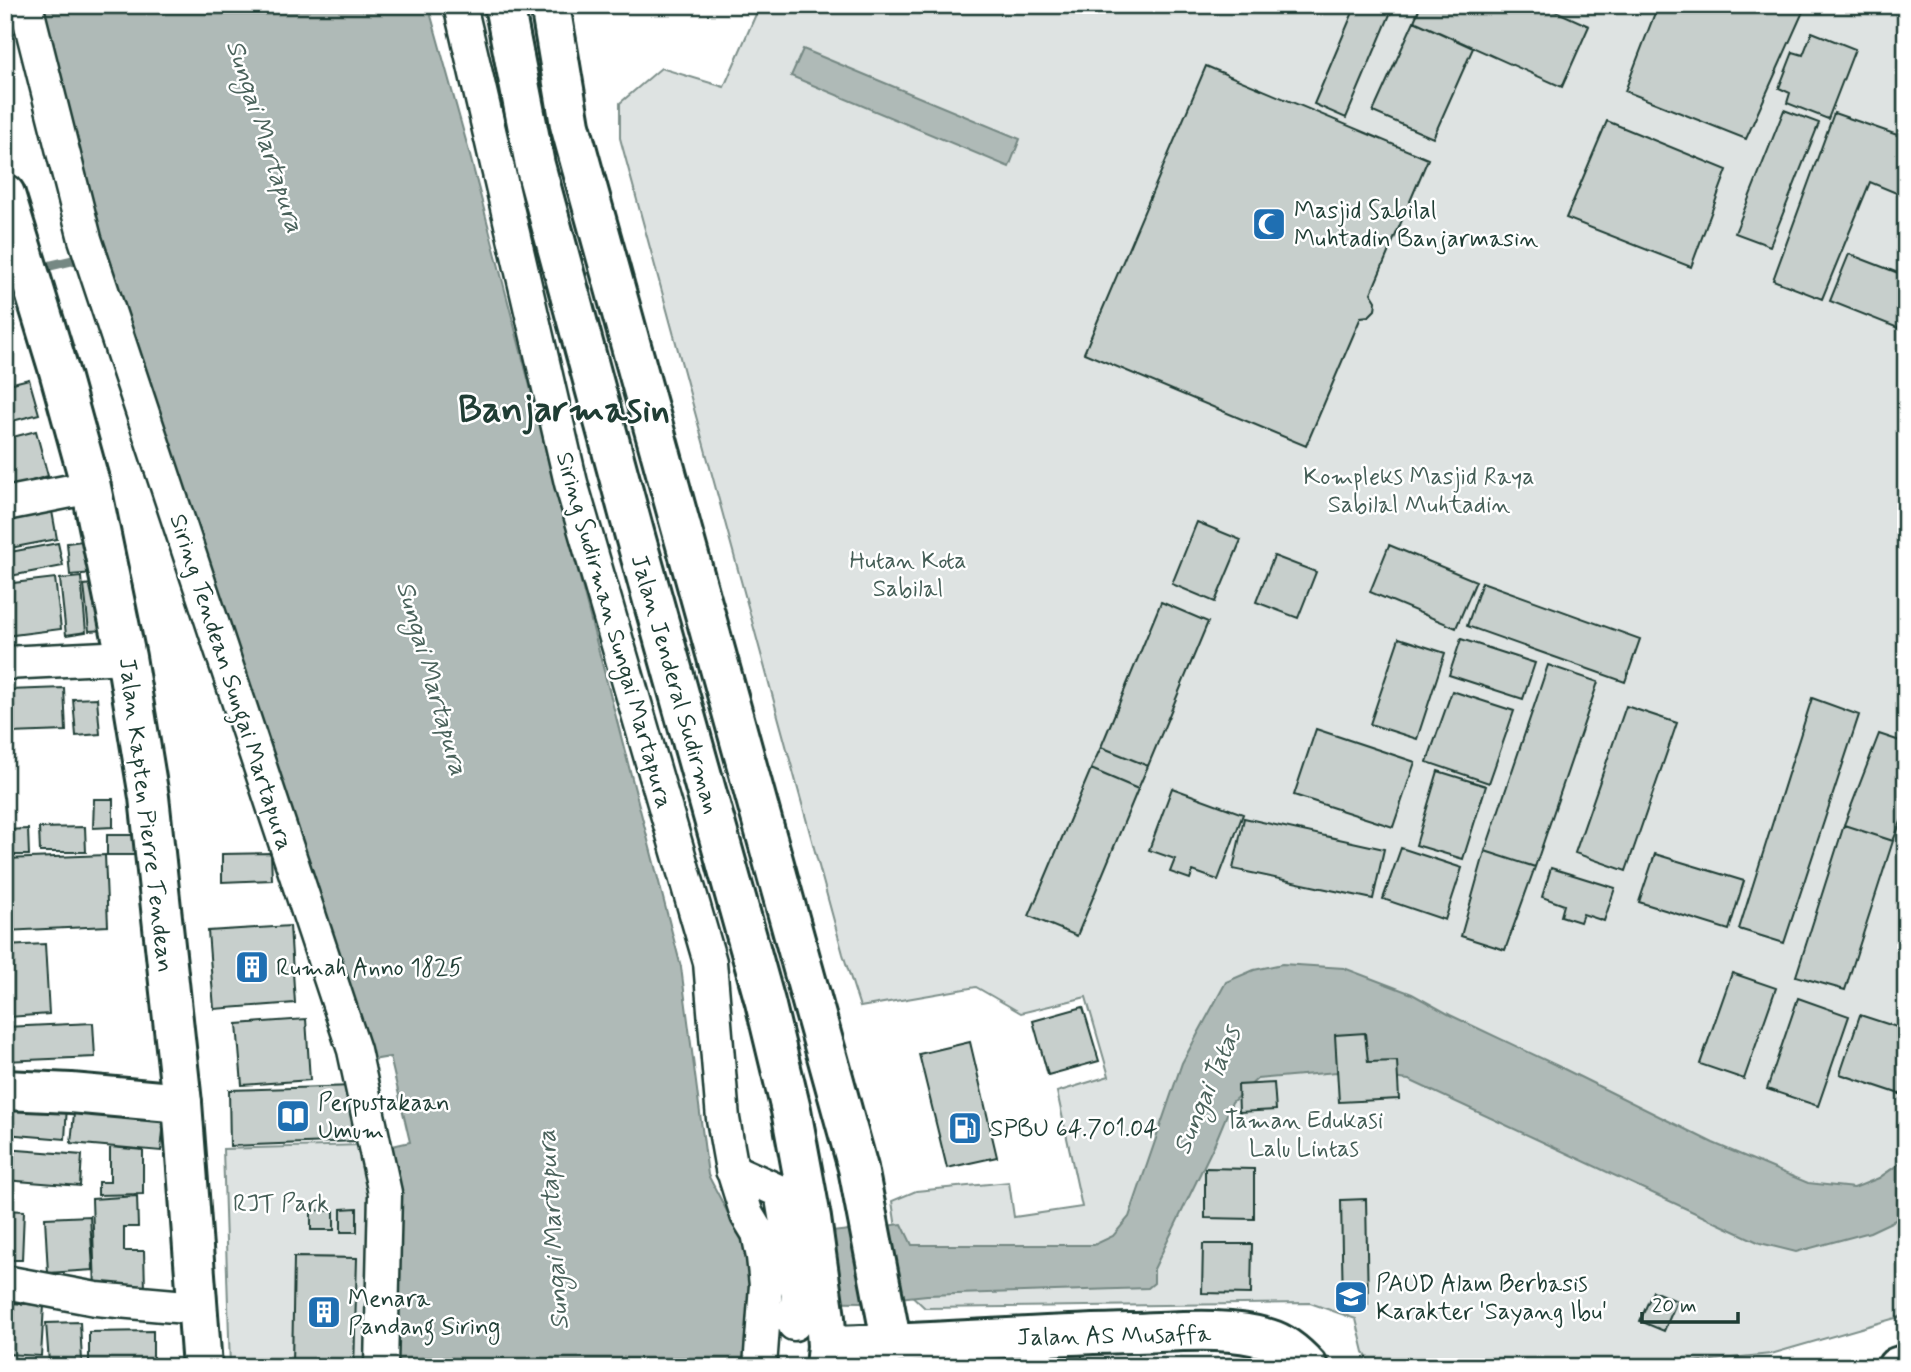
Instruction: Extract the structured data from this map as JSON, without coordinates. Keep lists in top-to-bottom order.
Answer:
{
  "streets": {
    "main road": ["Jalan Jenderal Sudirman", "Jalan Kapten Pierre Tendean", "Jalan AS Musaffa"],
    "street": ["Siring Sudirman Sungai Martapura", "Siring Tendean Sungai Martapura"]
  },
  "crossings": [
    ["Jalan Jenderal Sudirman", "Jalan AS Musaffa"]
  ],
  "districts": ["Banjarmasin"],
  "water": ["Sungai Martapura", "Sungai Tatas"],
  "parks": [
    "Kompleks Masjid Raya Sabilal Muhtadin",
    "Hutan Kota Sabilal",
    "Taman Edukasi Lalu Lintas",
    "RJT Park"
  ],
  "places": {
    "mosque": ["Masjid Sabilal Muhtadin Banjarmasin"],
    "building": ["Rumah Anno 1825", "Menara Pandang Siring"],
    "library": ["Perpustakaan Umum"],
    "fuel station": ["SPBU 64.701.04"],
    "school or university": ["PAUD Alam Berbasis Karakter 'Sayang Ibu'"]
  },
  "scale_bar": "20 m"
}
